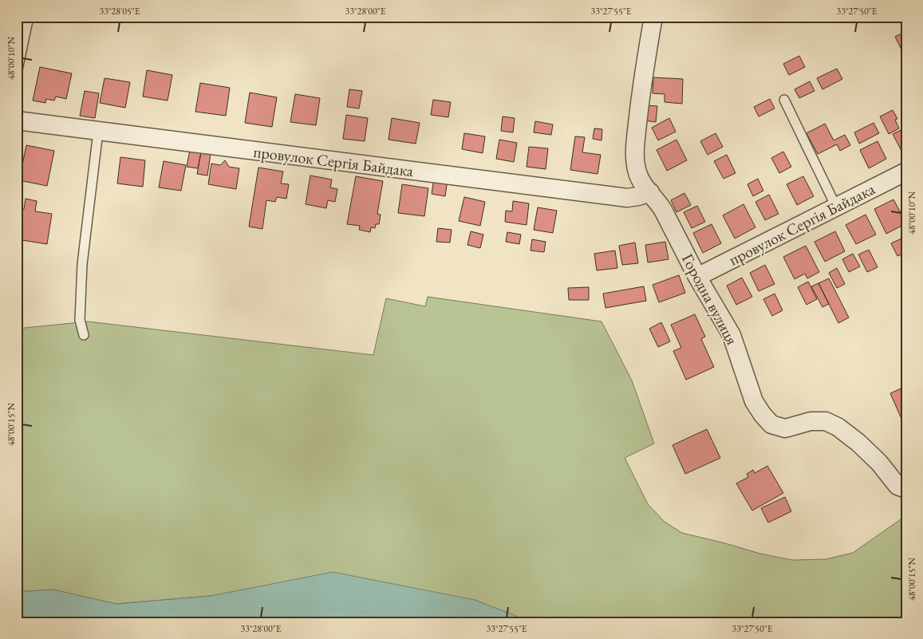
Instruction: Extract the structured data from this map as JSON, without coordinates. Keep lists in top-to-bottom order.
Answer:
{
  "streets": {
    "street": ["провулок Сергія Байдака", "Городна вулиця"]
  },
  "crossings": [
    ["провулок Сергія Байдака", "Городна вулиця"]
  ],
  "coordinates": [
    "33°28'05\"E",
    "33°28'00\"E",
    "33°27'55\"E",
    "33°27'50\"E",
    "48°00'10\"N",
    "48°00'15\"N"
  ]
}
